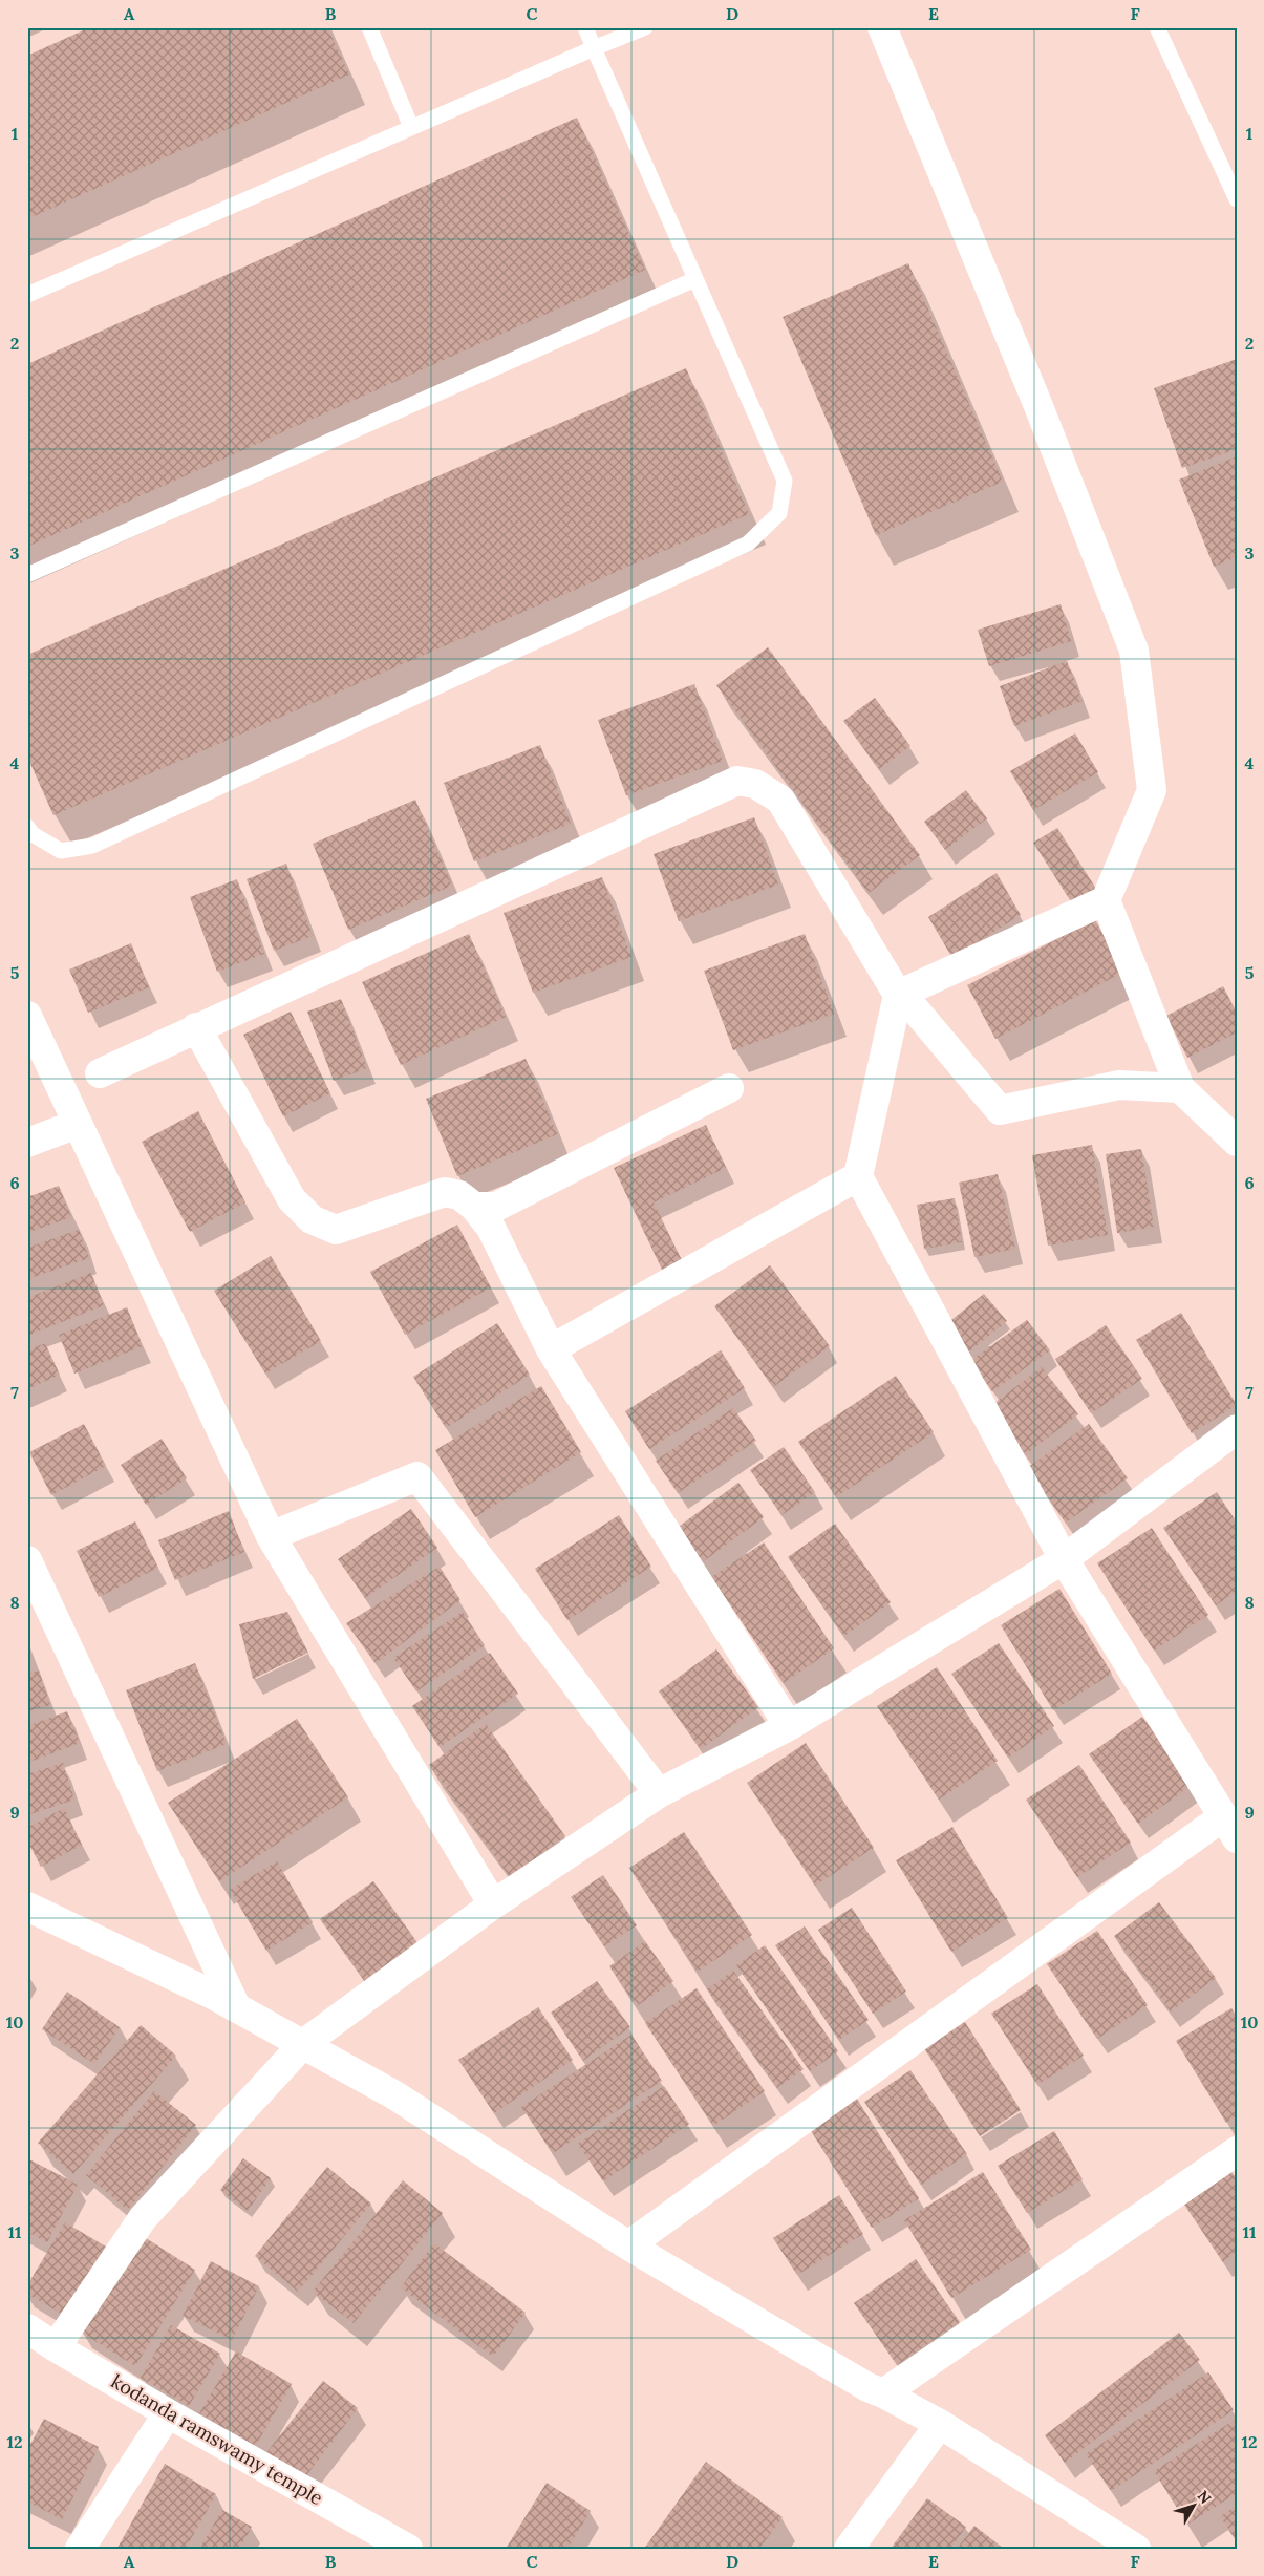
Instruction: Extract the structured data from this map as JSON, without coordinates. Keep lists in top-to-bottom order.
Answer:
{
  "streets": {
    "street": ["kodanda ramswamy temple"]
  },
  "north": "top right",
  "grid": {
    "columns": [
      "A",
      "B",
      "C",
      "D",
      "E",
      "F"
    ],
    "rows": [
      "1",
      "2",
      "3",
      "4",
      "5",
      "6",
      "7",
      "8",
      "9",
      "10",
      "11",
      "12"
    ]
  }
}
